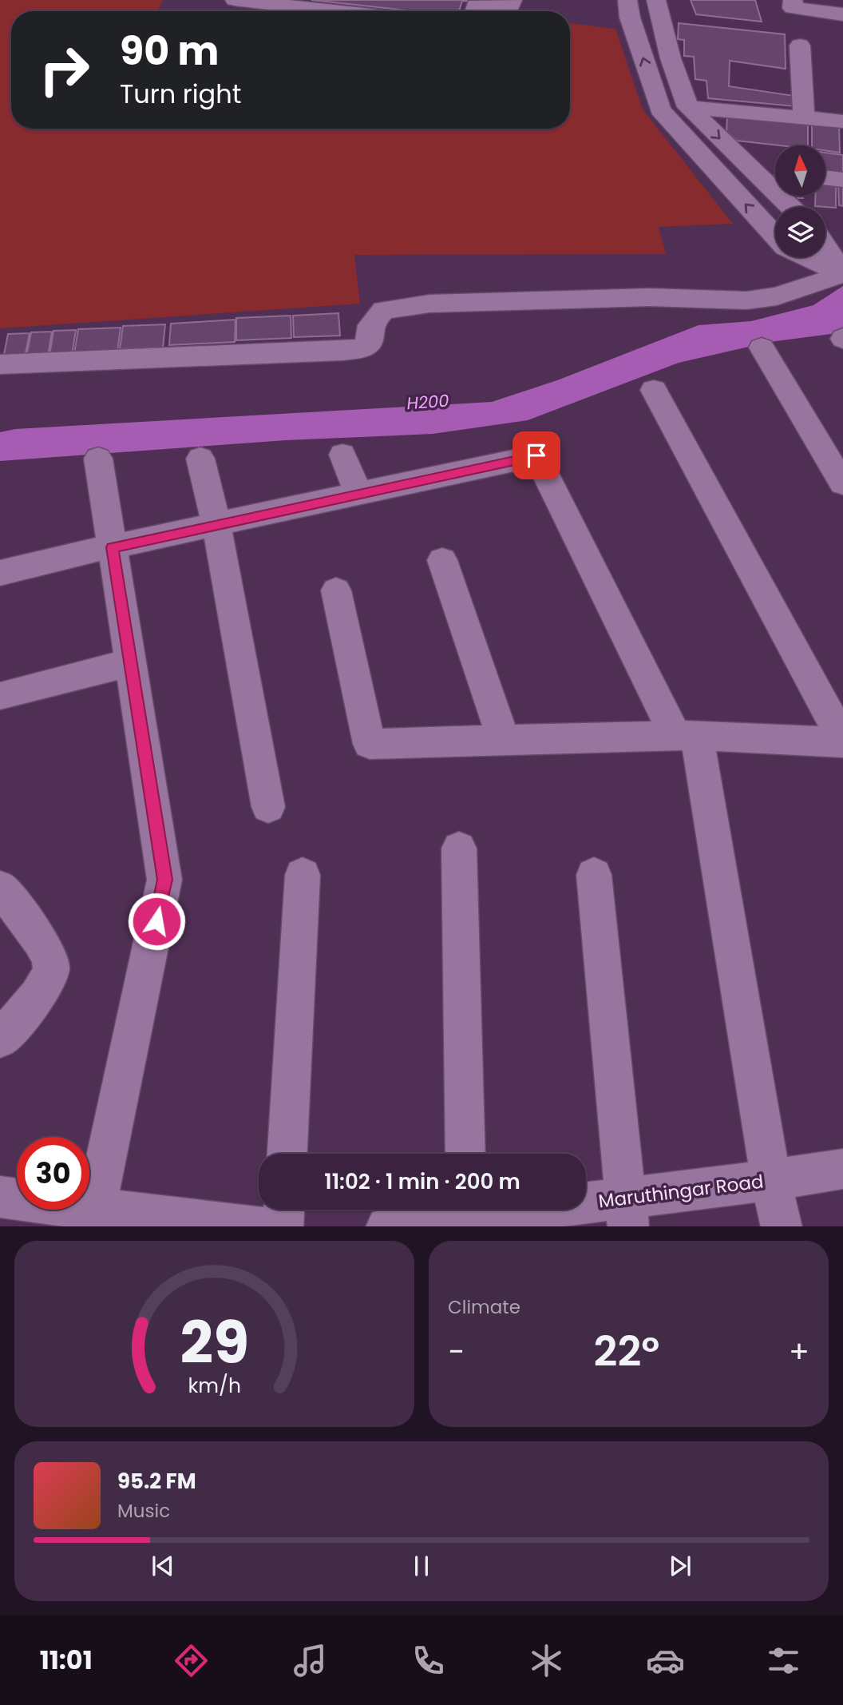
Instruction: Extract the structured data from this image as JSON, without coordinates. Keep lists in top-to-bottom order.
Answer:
{
  "streets": {
    "street": ["Maruthingar Road"]
  },
  "water": ["H200"],
  "north": "top",
  "page": {
    "turn": ["90 m", "Turn right"],
    "limit": "30",
    "trip": "11:02 · 1 min · 200 m",
    "tile": "Climate",
    "heat": ["−", "22°", "+"],
    "song": ["95.2 FM", "Music"],
    "tabs": "11:01",
    "gauge": ["29", "km/h"]
  }
}
